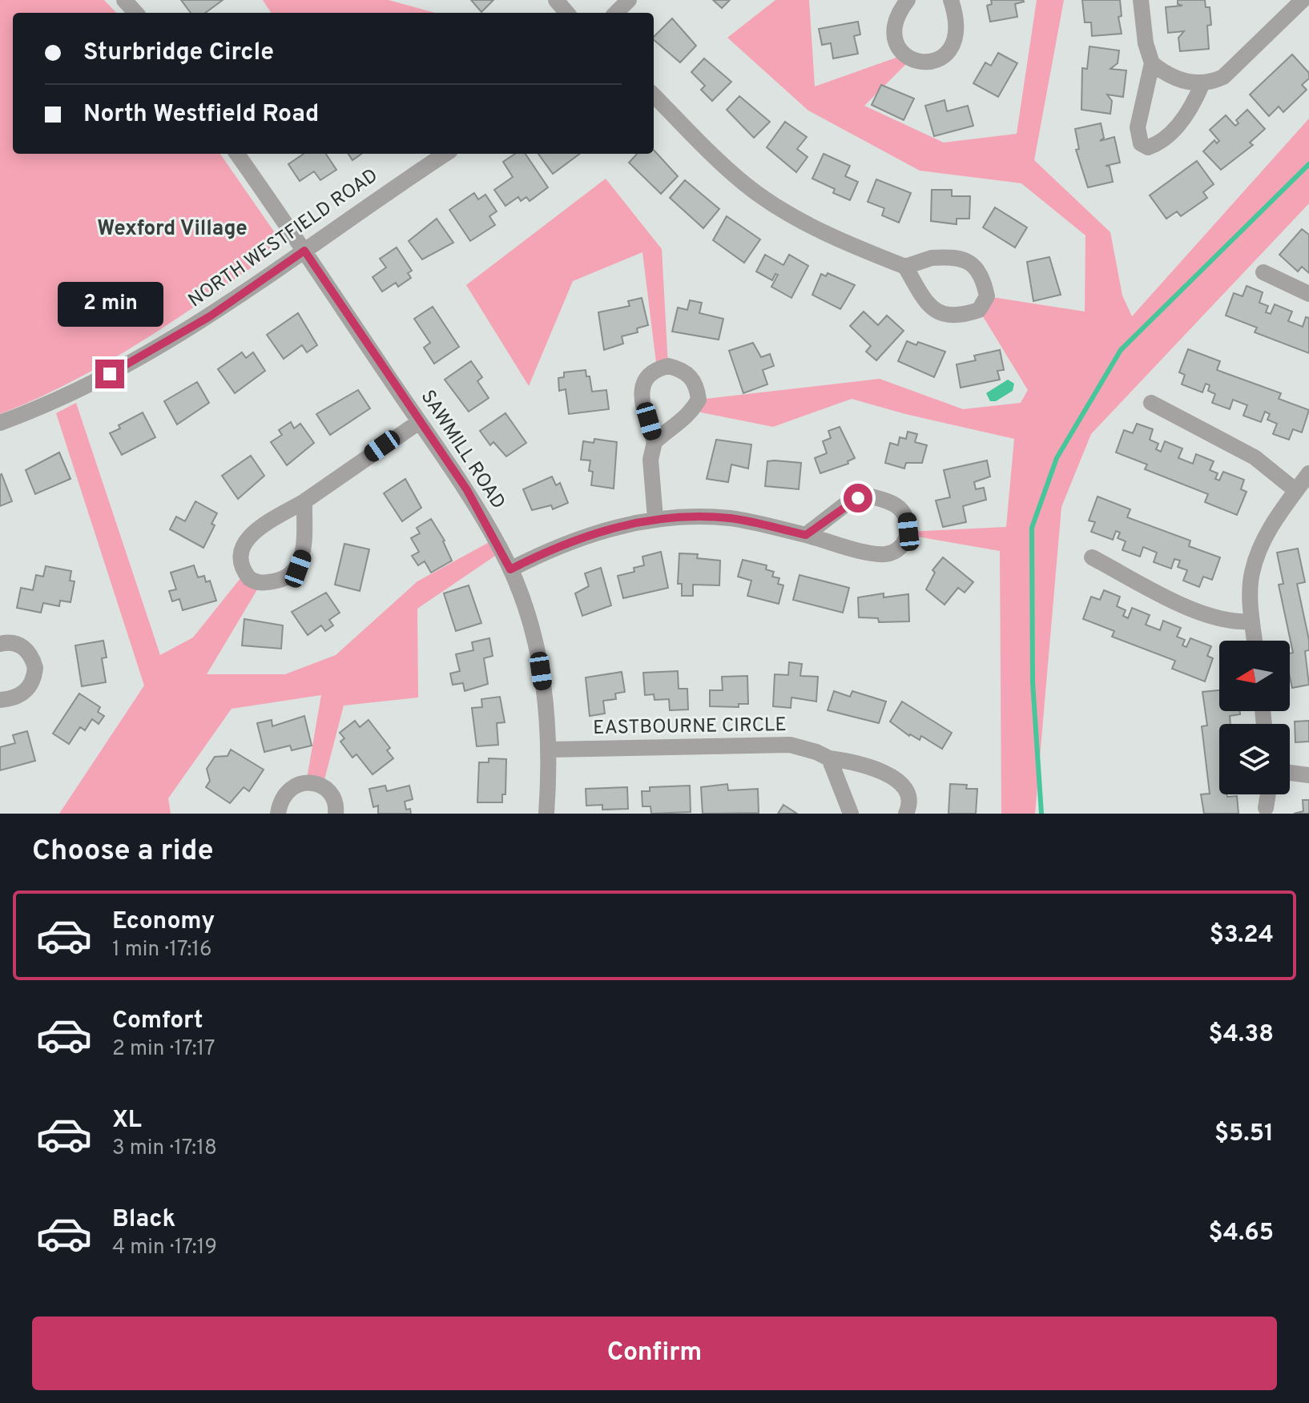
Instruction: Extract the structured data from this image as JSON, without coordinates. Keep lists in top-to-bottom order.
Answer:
{
  "streets": {
    "street": ["NORTH WESTFIELD ROAD", "SAWMILL ROAD", "EASTBOURNE CIRCLE"]
  },
  "crossings": [
    ["NORTH WESTFIELD ROAD", "SAWMILL ROAD"],
    ["SAWMILL ROAD", "EASTBOURNE CIRCLE"]
  ],
  "districts": ["Wexford Village"],
  "north": "left",
  "page": {
    "banner": ["Sturbridge Circle", "North Westfield Road"],
    "bubble": "2 min",
    "heading": "Choose a ride",
    "list": [
      {
        "name": "Economy",
        "note": "1 min · 17:16",
        "value": "$3.24"
      },
      {
        "name": "Comfort",
        "note": "2 min · 17:17",
        "value": "$4.38"
      },
      {
        "name": "XL",
        "note": "3 min · 17:18",
        "value": "$5.51"
      },
      {
        "name": "Black",
        "note": "4 min · 17:19",
        "value": "$4.65"
      }
    ],
    "buttons": "Confirm"
  }
}
